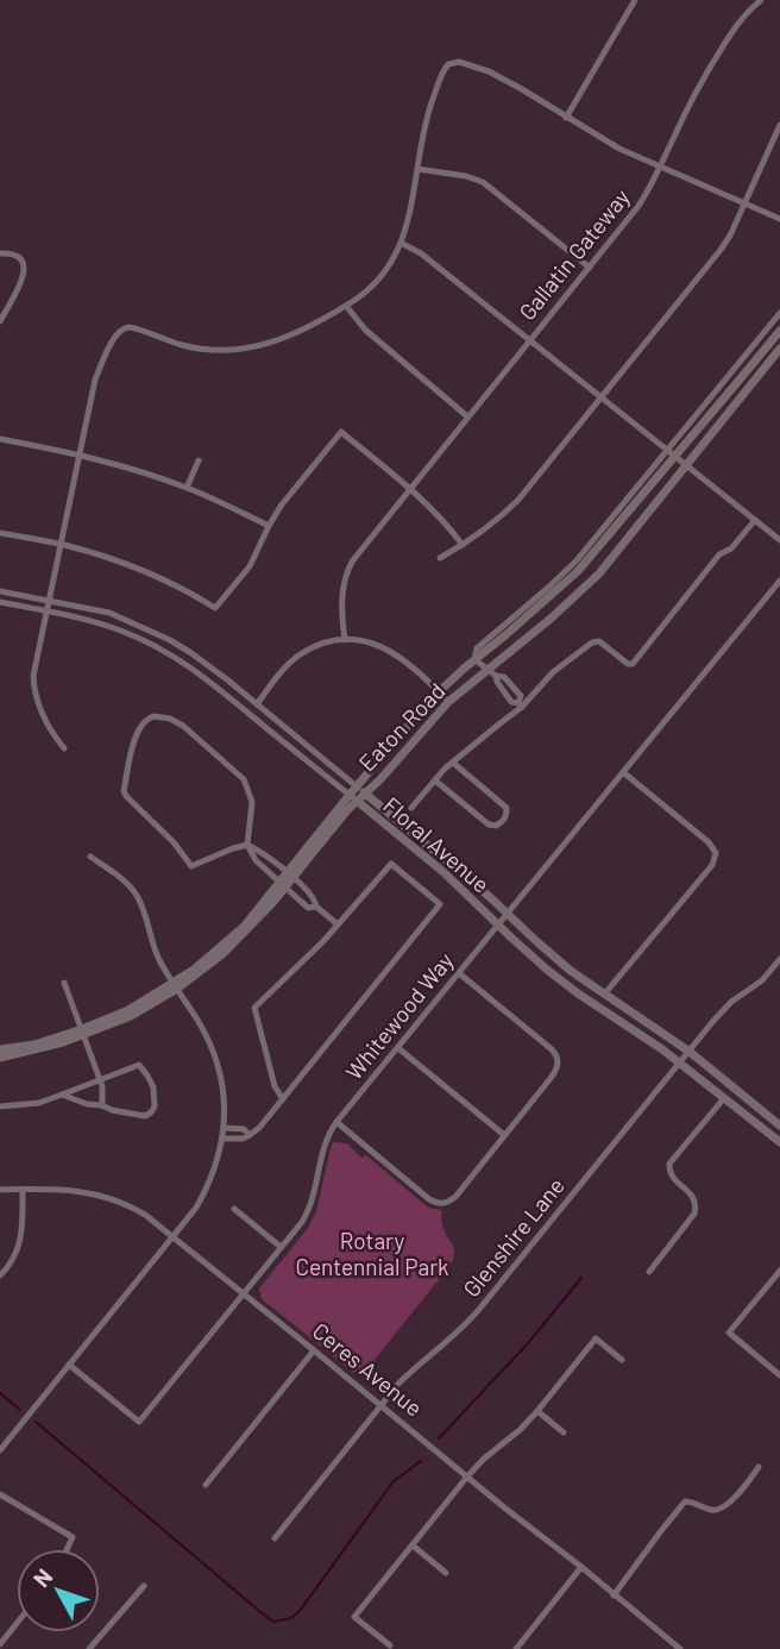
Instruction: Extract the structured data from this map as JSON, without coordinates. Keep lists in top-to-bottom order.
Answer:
{
  "streets": {
    "street": [
      "Gallatin Gateway",
      "Eaton Road",
      "Floral Avenue",
      "Whitewood Way",
      "Glenshire Lane",
      "Ceres Avenue"
    ]
  },
  "crossings": [
    ["Eaton Road", "Floral Avenue"],
    ["Floral Avenue", "Whitewood Way"],
    ["Floral Avenue", "Glenshire Lane"],
    ["Whitewood Way", "Ceres Avenue"],
    ["Glenshire Lane", "Ceres Avenue"]
  ],
  "parks": ["Rotary Centennial Park"],
  "north": "top left"
}
